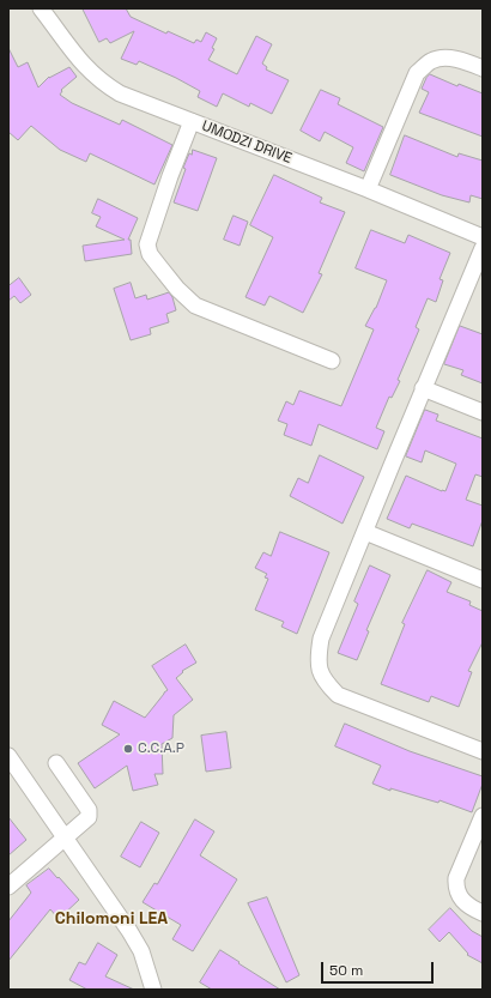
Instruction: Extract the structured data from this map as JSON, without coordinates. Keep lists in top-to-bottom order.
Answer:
{
  "streets": {
    "street": ["UMODZI DRIVE"]
  },
  "districts": ["Chilomoni LEA"],
  "places": ["C.C.A.P"],
  "scale_bar": "50 m"
}
